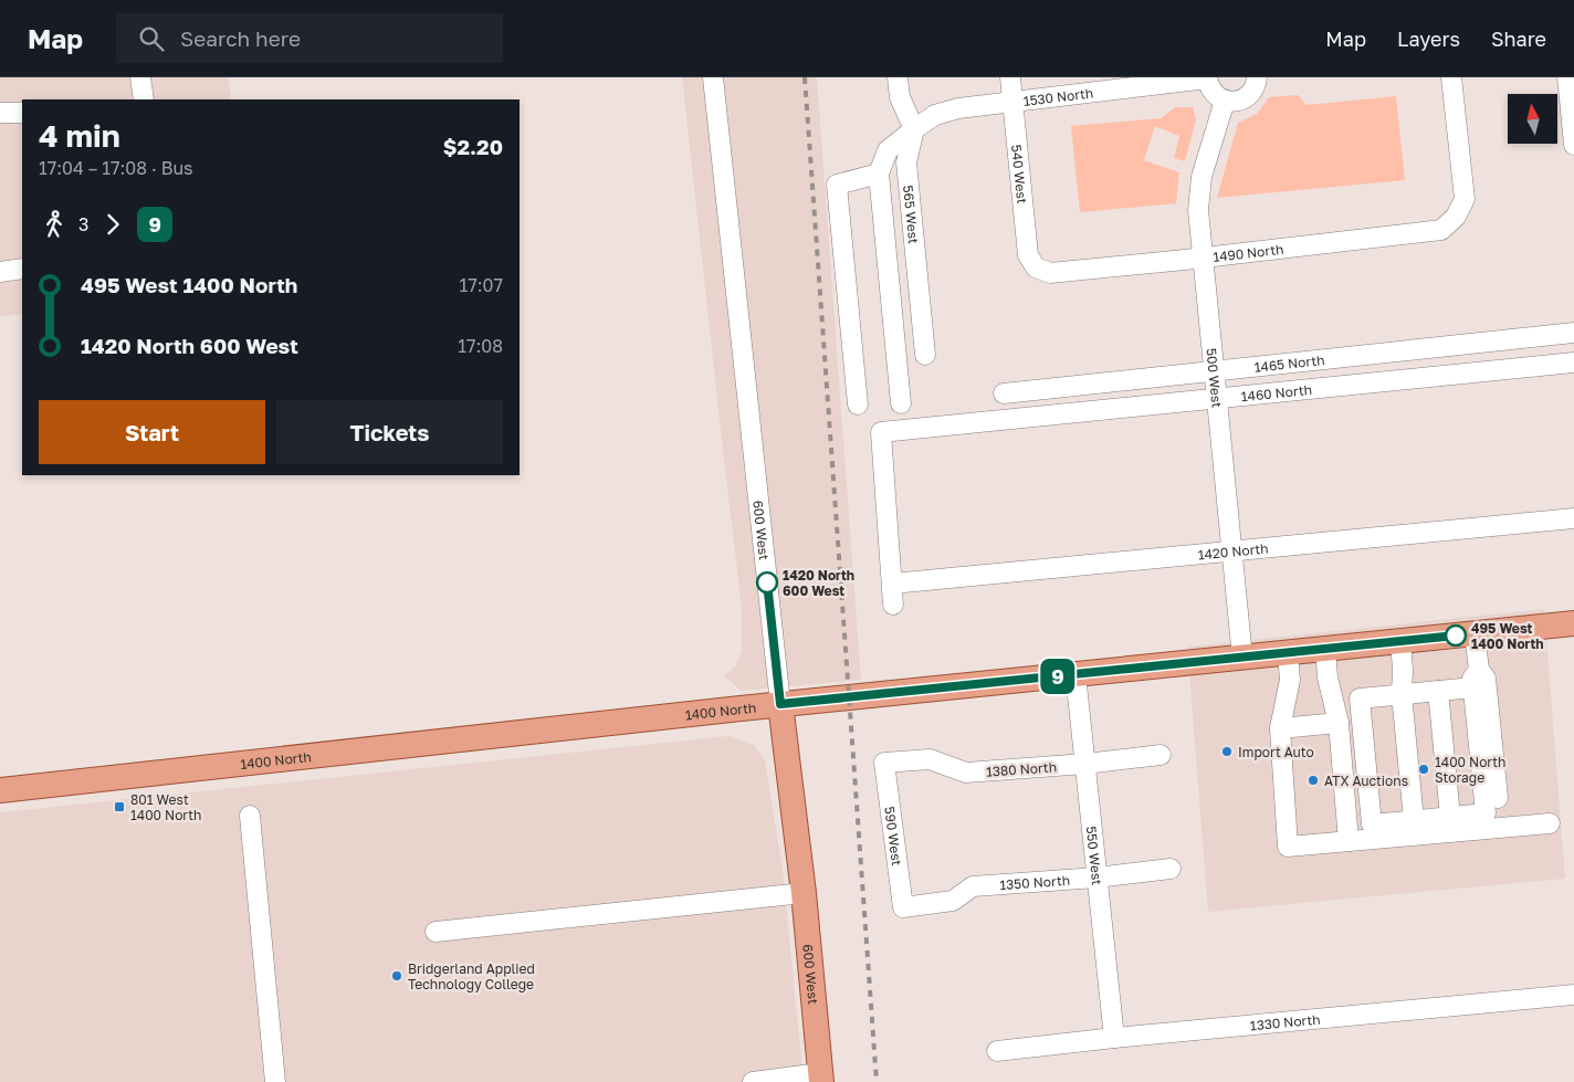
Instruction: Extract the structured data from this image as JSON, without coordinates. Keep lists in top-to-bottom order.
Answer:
{
  "streets": {
    "main road": ["600 West", "1400 North"],
    "street": [
      "1530 North",
      "540 West",
      "565 West",
      "1490 North",
      "1465 North",
      "500 West",
      "1460 North",
      "1420 North",
      "1380 North",
      "590 West",
      "550 West",
      "1350 North",
      "1330 North"
    ]
  },
  "crossings": [
    ["1530 North", "540 West"],
    ["1530 North", "565 West"],
    ["540 West", "1490 North"],
    ["1490 North", "500 West"],
    ["1465 North", "500 West"],
    ["500 West", "1460 North"],
    ["500 West", "1420 North"],
    ["500 West", "1400 North"],
    ["1460 North", "1420 North"],
    ["600 West", "1400 North"],
    ["1400 North", "550 West"],
    ["1380 North", "590 West"],
    ["1380 North", "550 West"],
    ["590 West", "1350 North"],
    ["550 West", "1350 North"],
    ["550 West", "1330 North"]
  ],
  "places": {
    "other": [
      "1420 North 600 West",
      "495 West 1400 North",
      "Import Auto",
      "1400 North Storage",
      "ATX Auctions",
      "Bridgerland Applied Technology College"
    ],
    "transit": ["801 West 1400 North"]
  },
  "lines": ["bus line 9"],
  "north": "top",
  "page": {
    "header": "Map",
    "search": "Search here",
    "nav": ["Map", "Layers", "Share"],
    "on_map": "9",
    "heading": ["4 min", "17:04 – 17:08 · Bus", "$2.20"],
    "legs": ["3", "9"],
    "list": [
      {
        "name": "495 West 1400 North",
        "value": "17:07"
      },
      {
        "name": "1420 North 600 West",
        "value": "17:08"
      }
    ],
    "buttons": ["Start", "Tickets"]
  }
}
